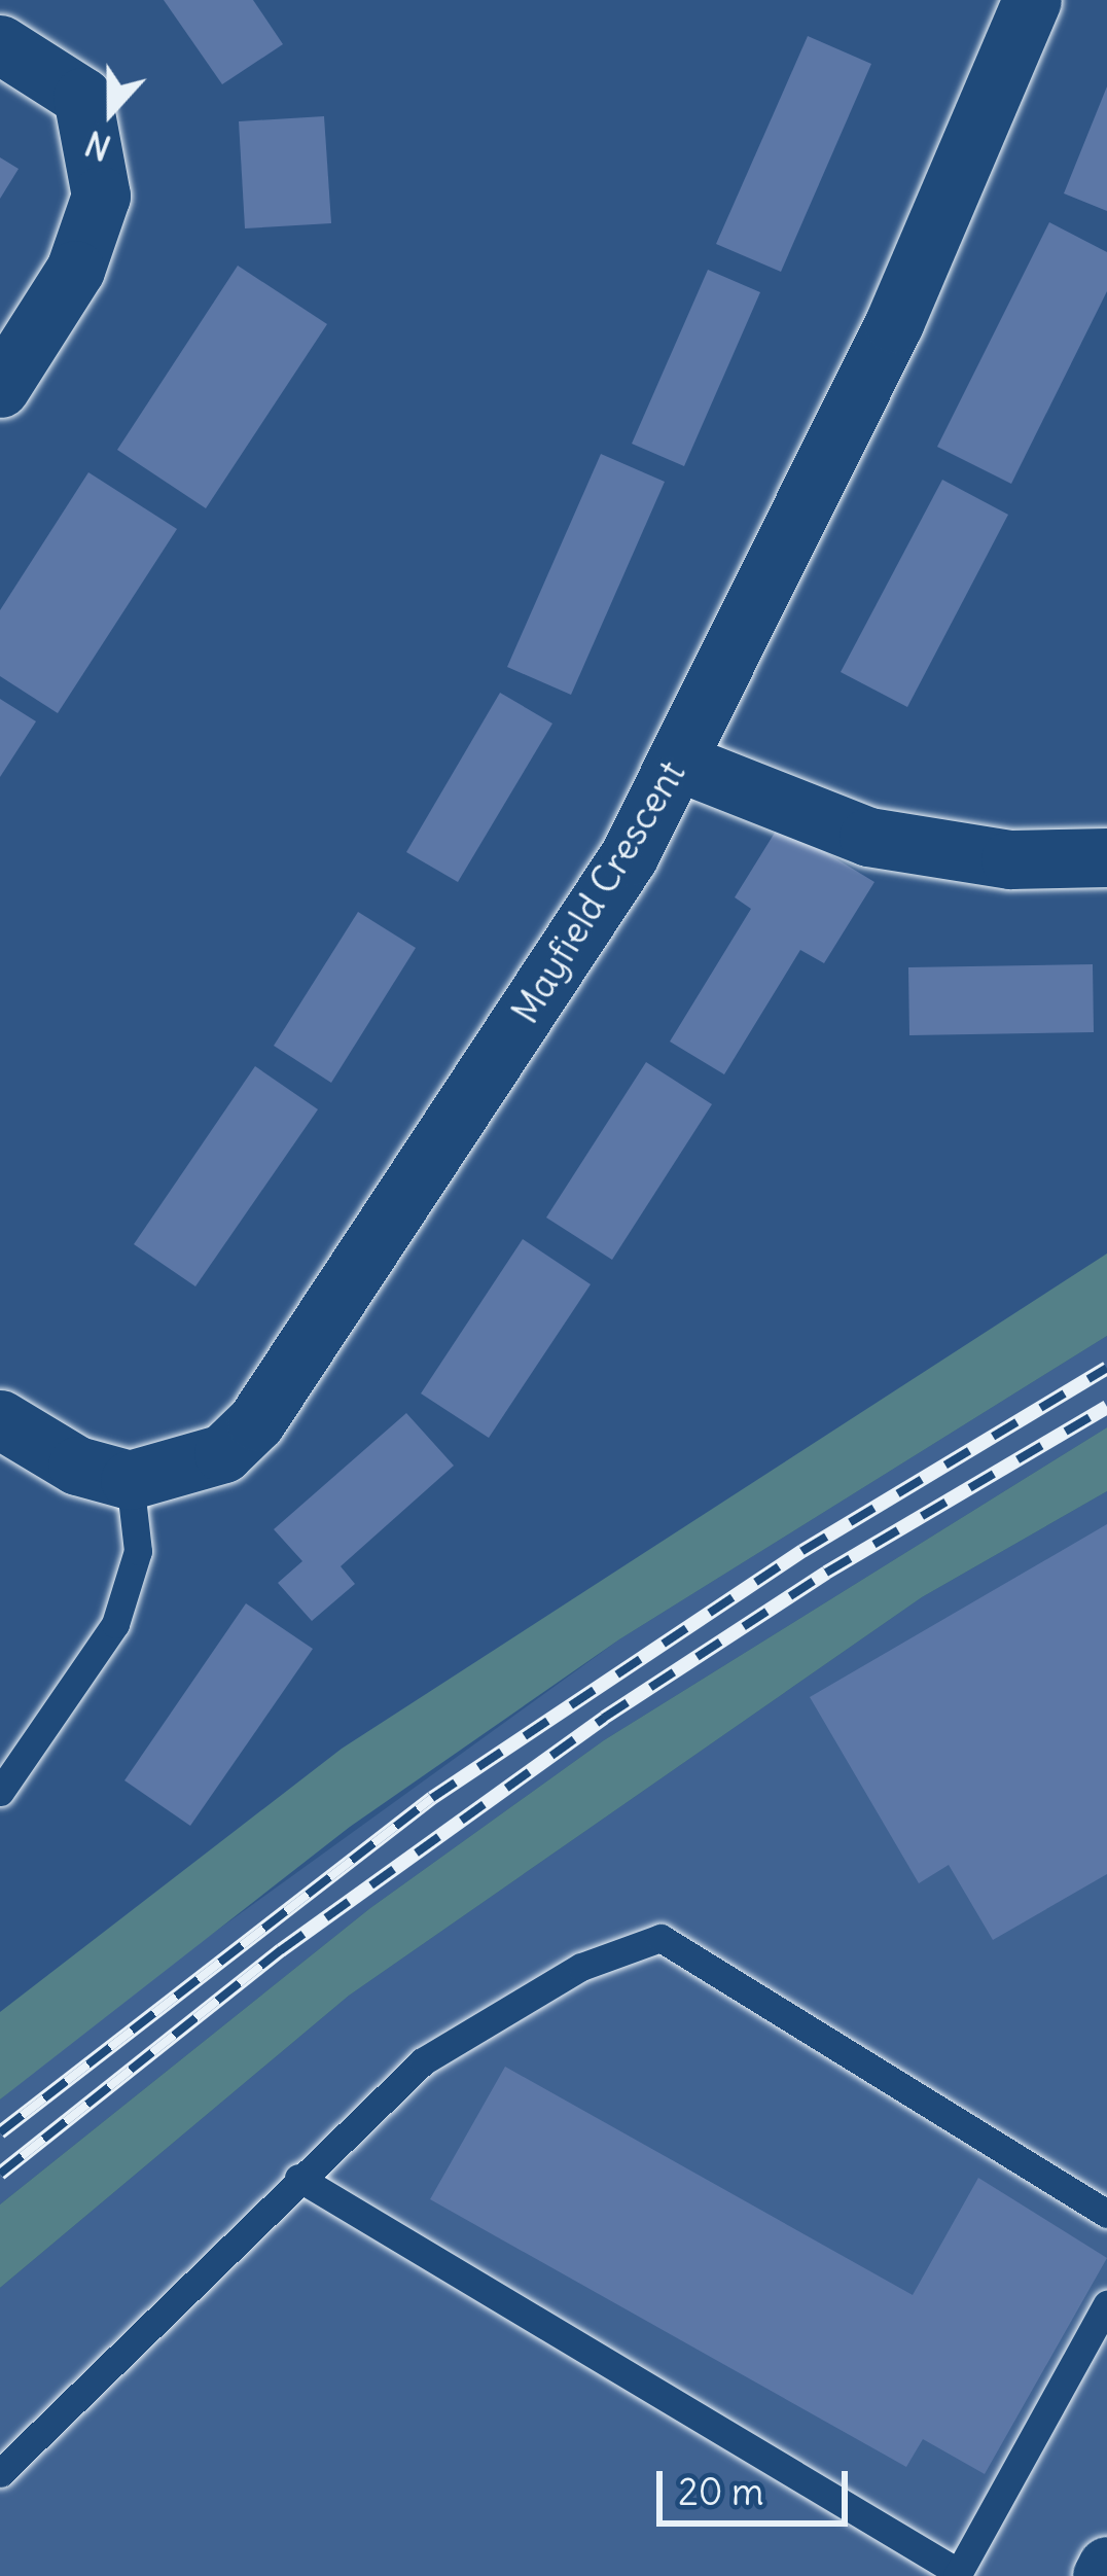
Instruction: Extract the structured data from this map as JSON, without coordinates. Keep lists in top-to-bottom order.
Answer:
{
  "streets": {
    "street": ["Mayfield Crescent"]
  },
  "scale_bar": "20 m",
  "north": "bottom"
}
